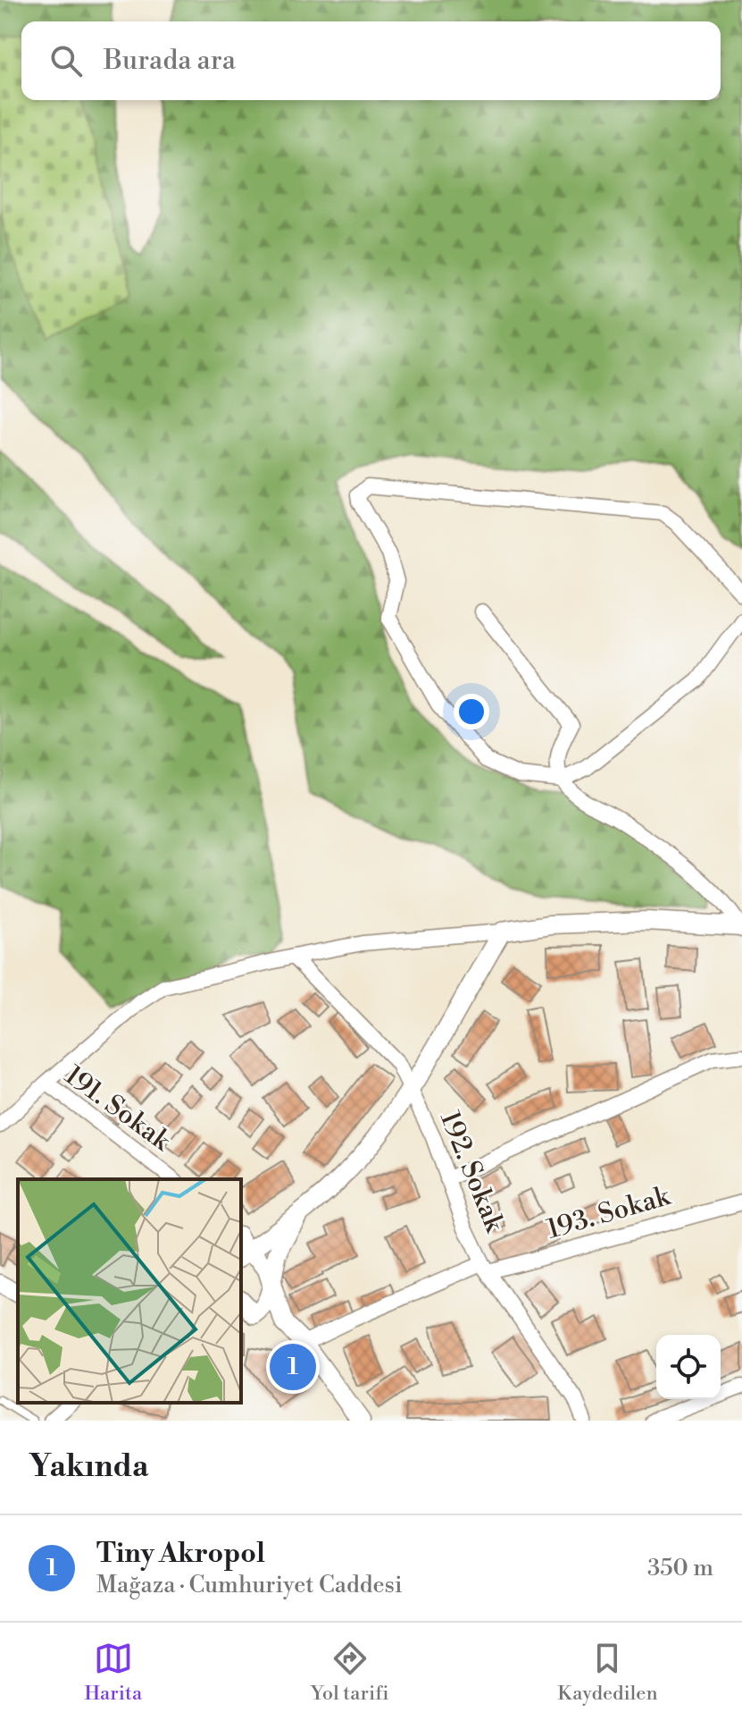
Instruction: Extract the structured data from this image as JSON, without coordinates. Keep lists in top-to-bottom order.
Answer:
{
  "streets": {
    "street": ["191. Sokak", "192. Sokak", "193. Sokak"]
  },
  "crossings": [
    ["192. Sokak", "193. Sokak"]
  ],
  "page": {
    "search": "Burada ara",
    "pins": "1",
    "heading": "Yakında",
    "list": [
      {
        "mark": "1",
        "name": "Tiny Akropol",
        "note": "Mağaza · Cumhuriyet Caddesi",
        "value": "350 m"
      }
    ],
    "nav": ["Harita", "Yol tarifi", "Kaydedilen"]
  }
}
